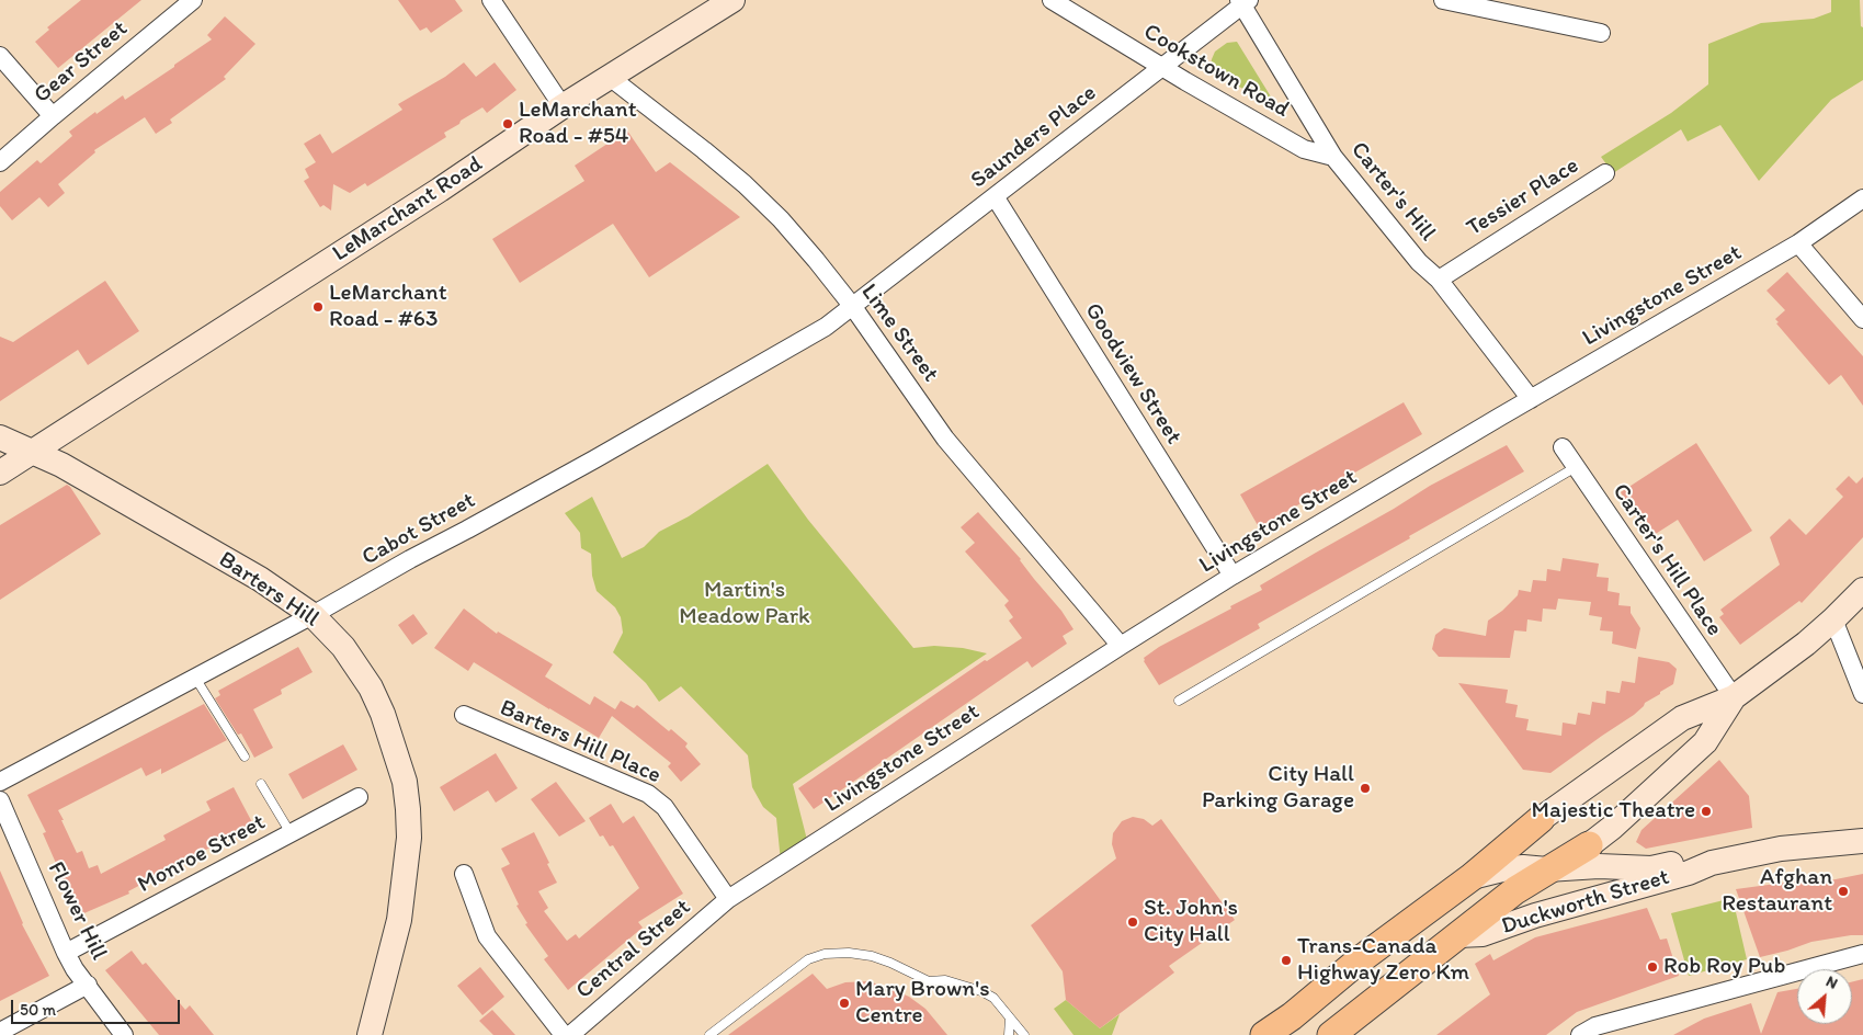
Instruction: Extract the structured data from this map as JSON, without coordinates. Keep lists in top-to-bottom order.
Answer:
{
  "streets": {
    "main road": ["LeMarchant Road", "Barters Hill", "Duckworth Street"],
    "street": [
      "Gear Street",
      "Cookstown Road",
      "Saunders Place",
      "Carter's Hill",
      "Tessier Place",
      "Livingstone Street",
      "Lime Street",
      "Goodview Street",
      "Cabot Street",
      "Carter's Hill Place",
      "Barters Hill Place",
      "Monroe Street",
      "Flower Hill",
      "Central Street"
    ]
  },
  "crossings": [
    ["Cookstown Road", "Saunders Place"],
    ["Cookstown Road", "Carter's Hill"],
    ["Saunders Place", "Carter's Hill"],
    ["Saunders Place", "Lime Street"],
    ["Saunders Place", "Goodview Street"],
    ["Saunders Place", "Cabot Street"],
    ["Carter's Hill", "Tessier Place"],
    ["Carter's Hill", "Livingstone Street"],
    ["LeMarchant Road", "Lime Street"],
    ["LeMarchant Road", "Barters Hill"],
    ["Livingstone Street", "Lime Street"],
    ["Livingstone Street", "Goodview Street"],
    ["Livingstone Street", "Barters Hill Place"],
    ["Livingstone Street", "Central Street"],
    ["Lime Street", "Cabot Street"],
    ["Cabot Street", "Barters Hill"],
    ["Barters Hill Place", "Central Street"],
    ["Monroe Street", "Flower Hill"]
  ],
  "parks": ["Martin's Meadow Park"],
  "places": [
    "LeMarchant Road - #54",
    "LeMarchant Road - #63",
    "City Hall Parking Garage",
    "Majestic Theatre",
    "Afghan Restaurant",
    "St. John's City Hall",
    "Trans-Canada Highway Zero Km",
    "Rob Roy Pub",
    "Mary Brown's Centre"
  ],
  "scale_bar": "50 m",
  "north": "top right"
}
